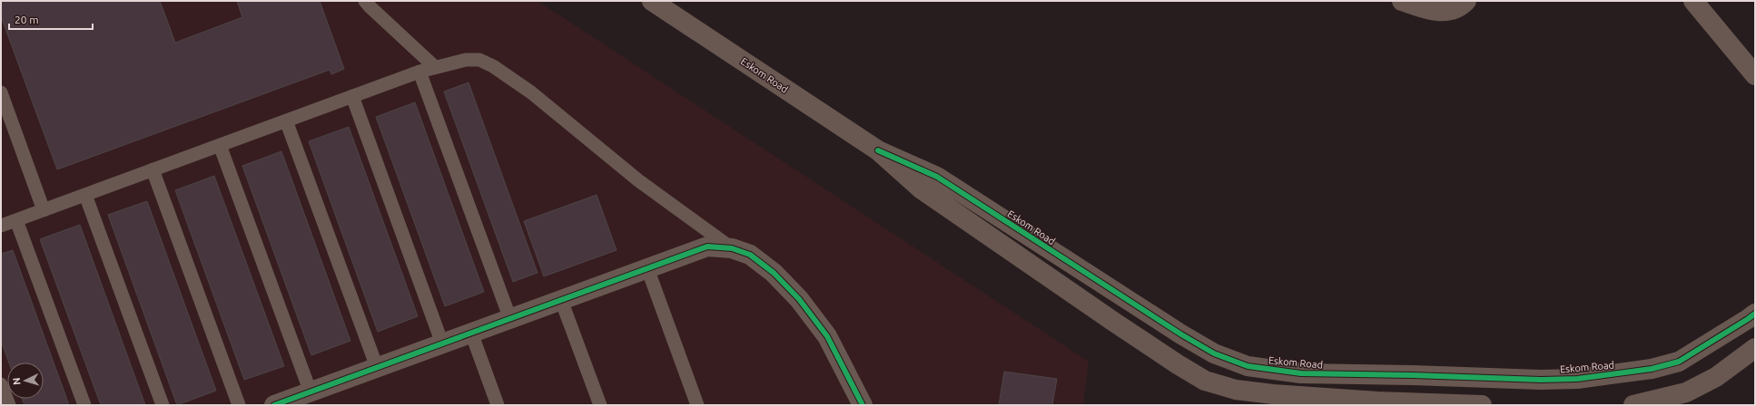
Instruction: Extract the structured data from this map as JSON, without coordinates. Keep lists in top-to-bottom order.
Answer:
{
  "streets": {
    "street": ["Eskom Road"]
  },
  "scale_bar": "20 m",
  "north": "left"
}
